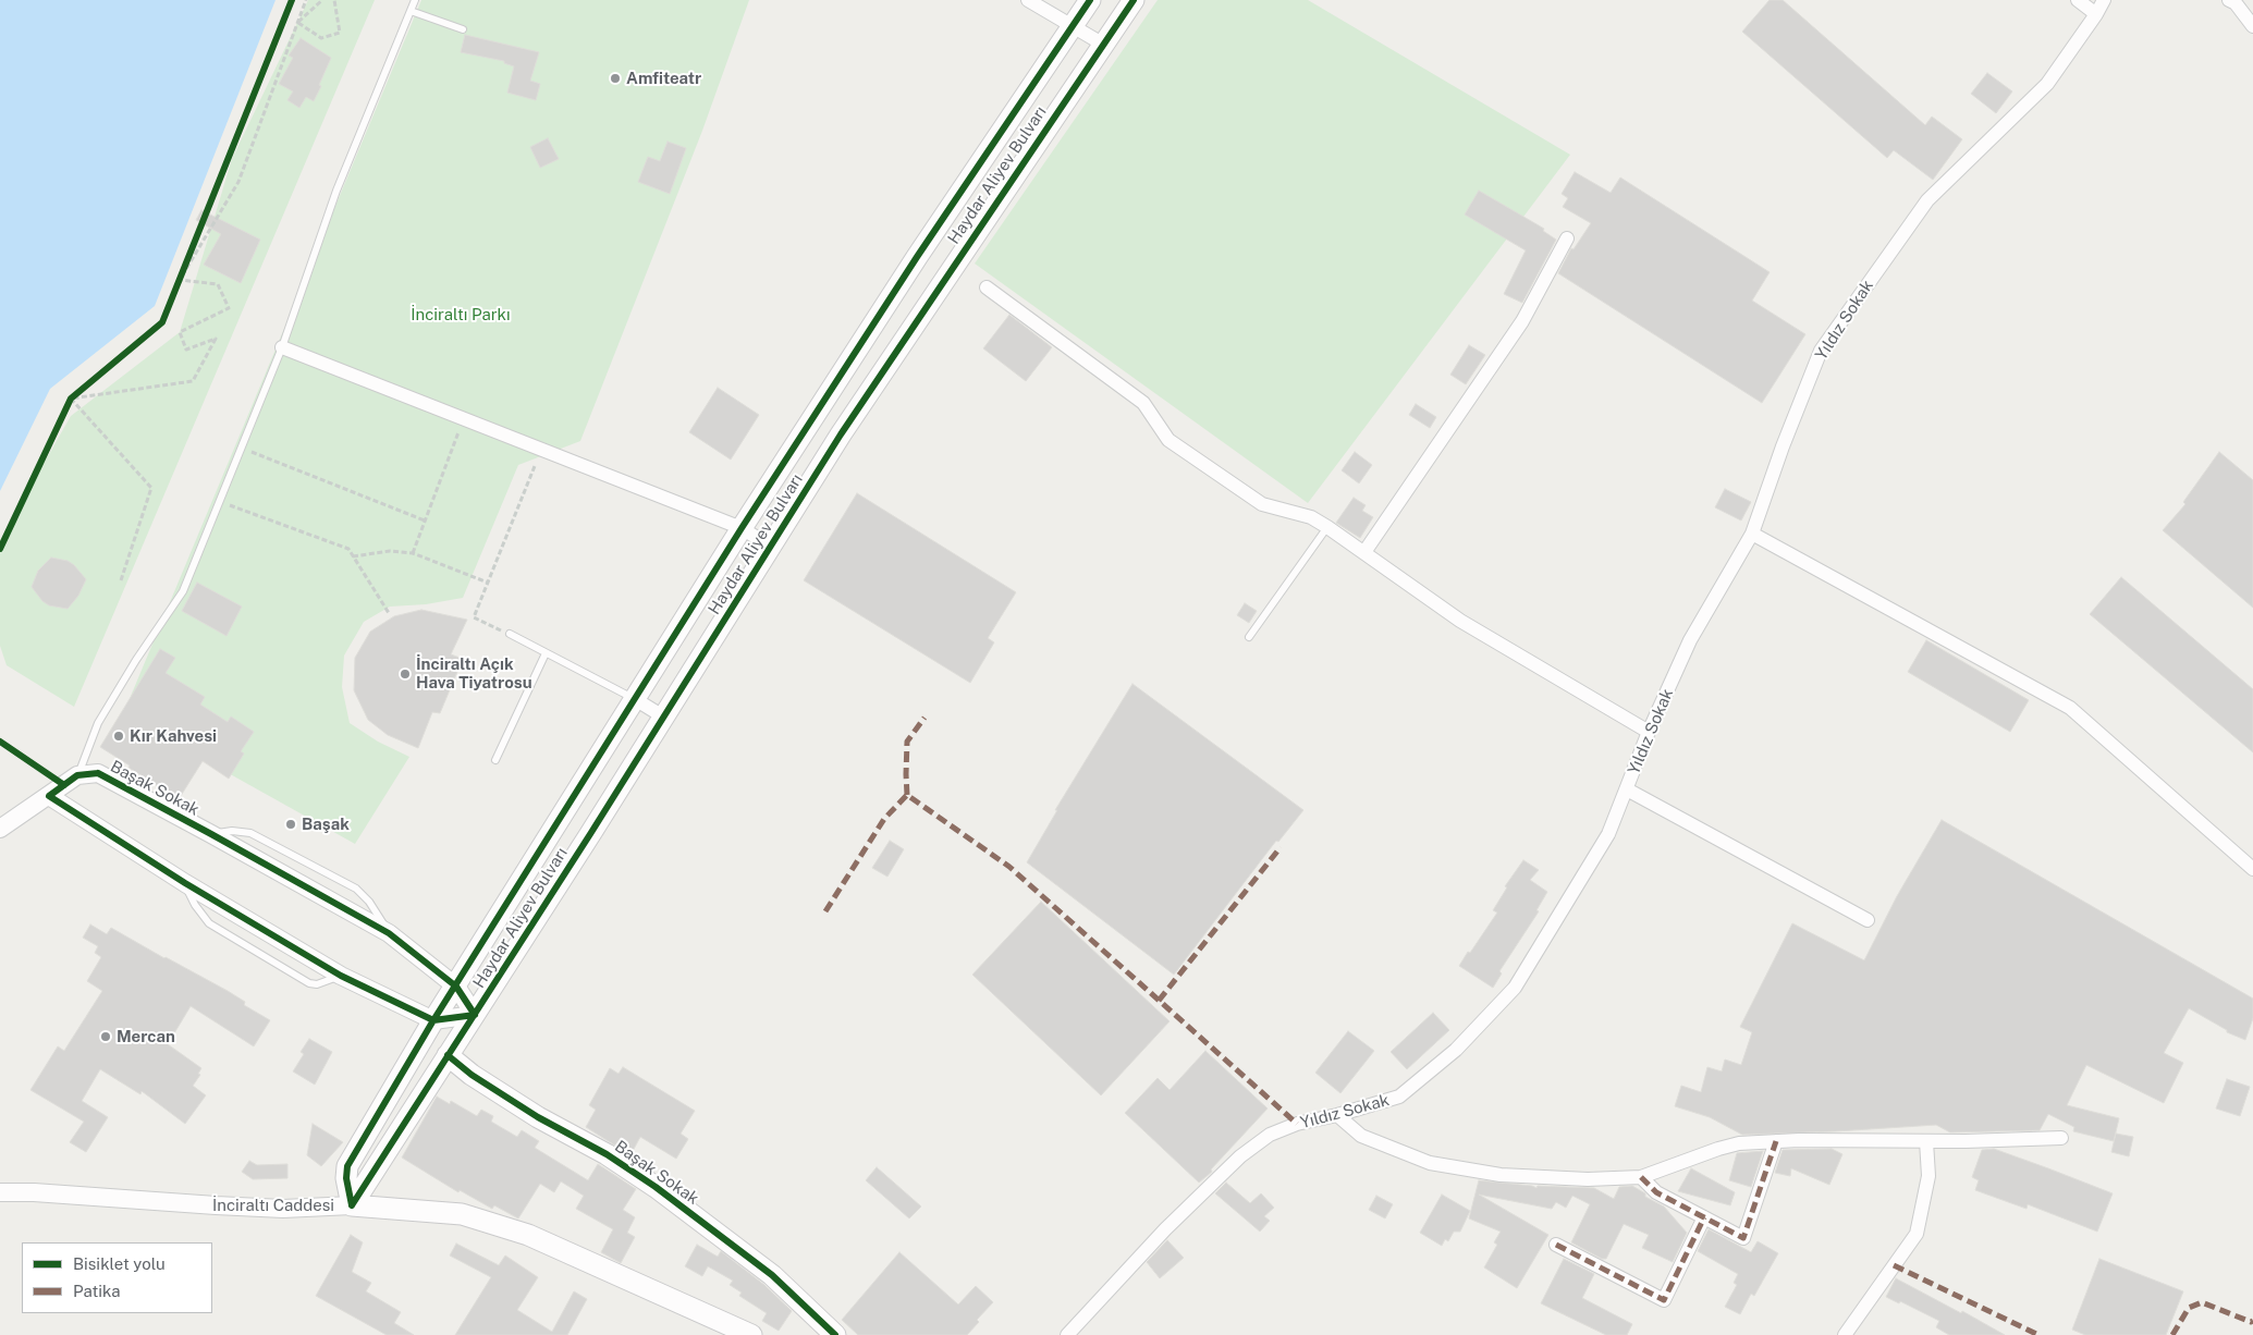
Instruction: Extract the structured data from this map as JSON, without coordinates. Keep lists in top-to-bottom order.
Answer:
{
  "streets": {
    "main road": ["Haydar Aliyev Bulvarı", "Başak Sokak", "İnciraltı Caddesi"],
    "street": ["Yıldız Sokak"]
  },
  "crossings": [
    ["Haydar Aliyev Bulvarı", "Başak Sokak"],
    ["Haydar Aliyev Bulvarı", "İnciraltı Caddesi"]
  ],
  "parks": ["İnciraltı Parkı"],
  "places": [
    "Amfiteatr",
    "İnciraltı Açık Hava Tiyatrosu",
    "Kır Kahvesi",
    "Başak",
    "Mercan"
  ],
  "legend": ["Bisiklet yolu", "Patika"]
}
